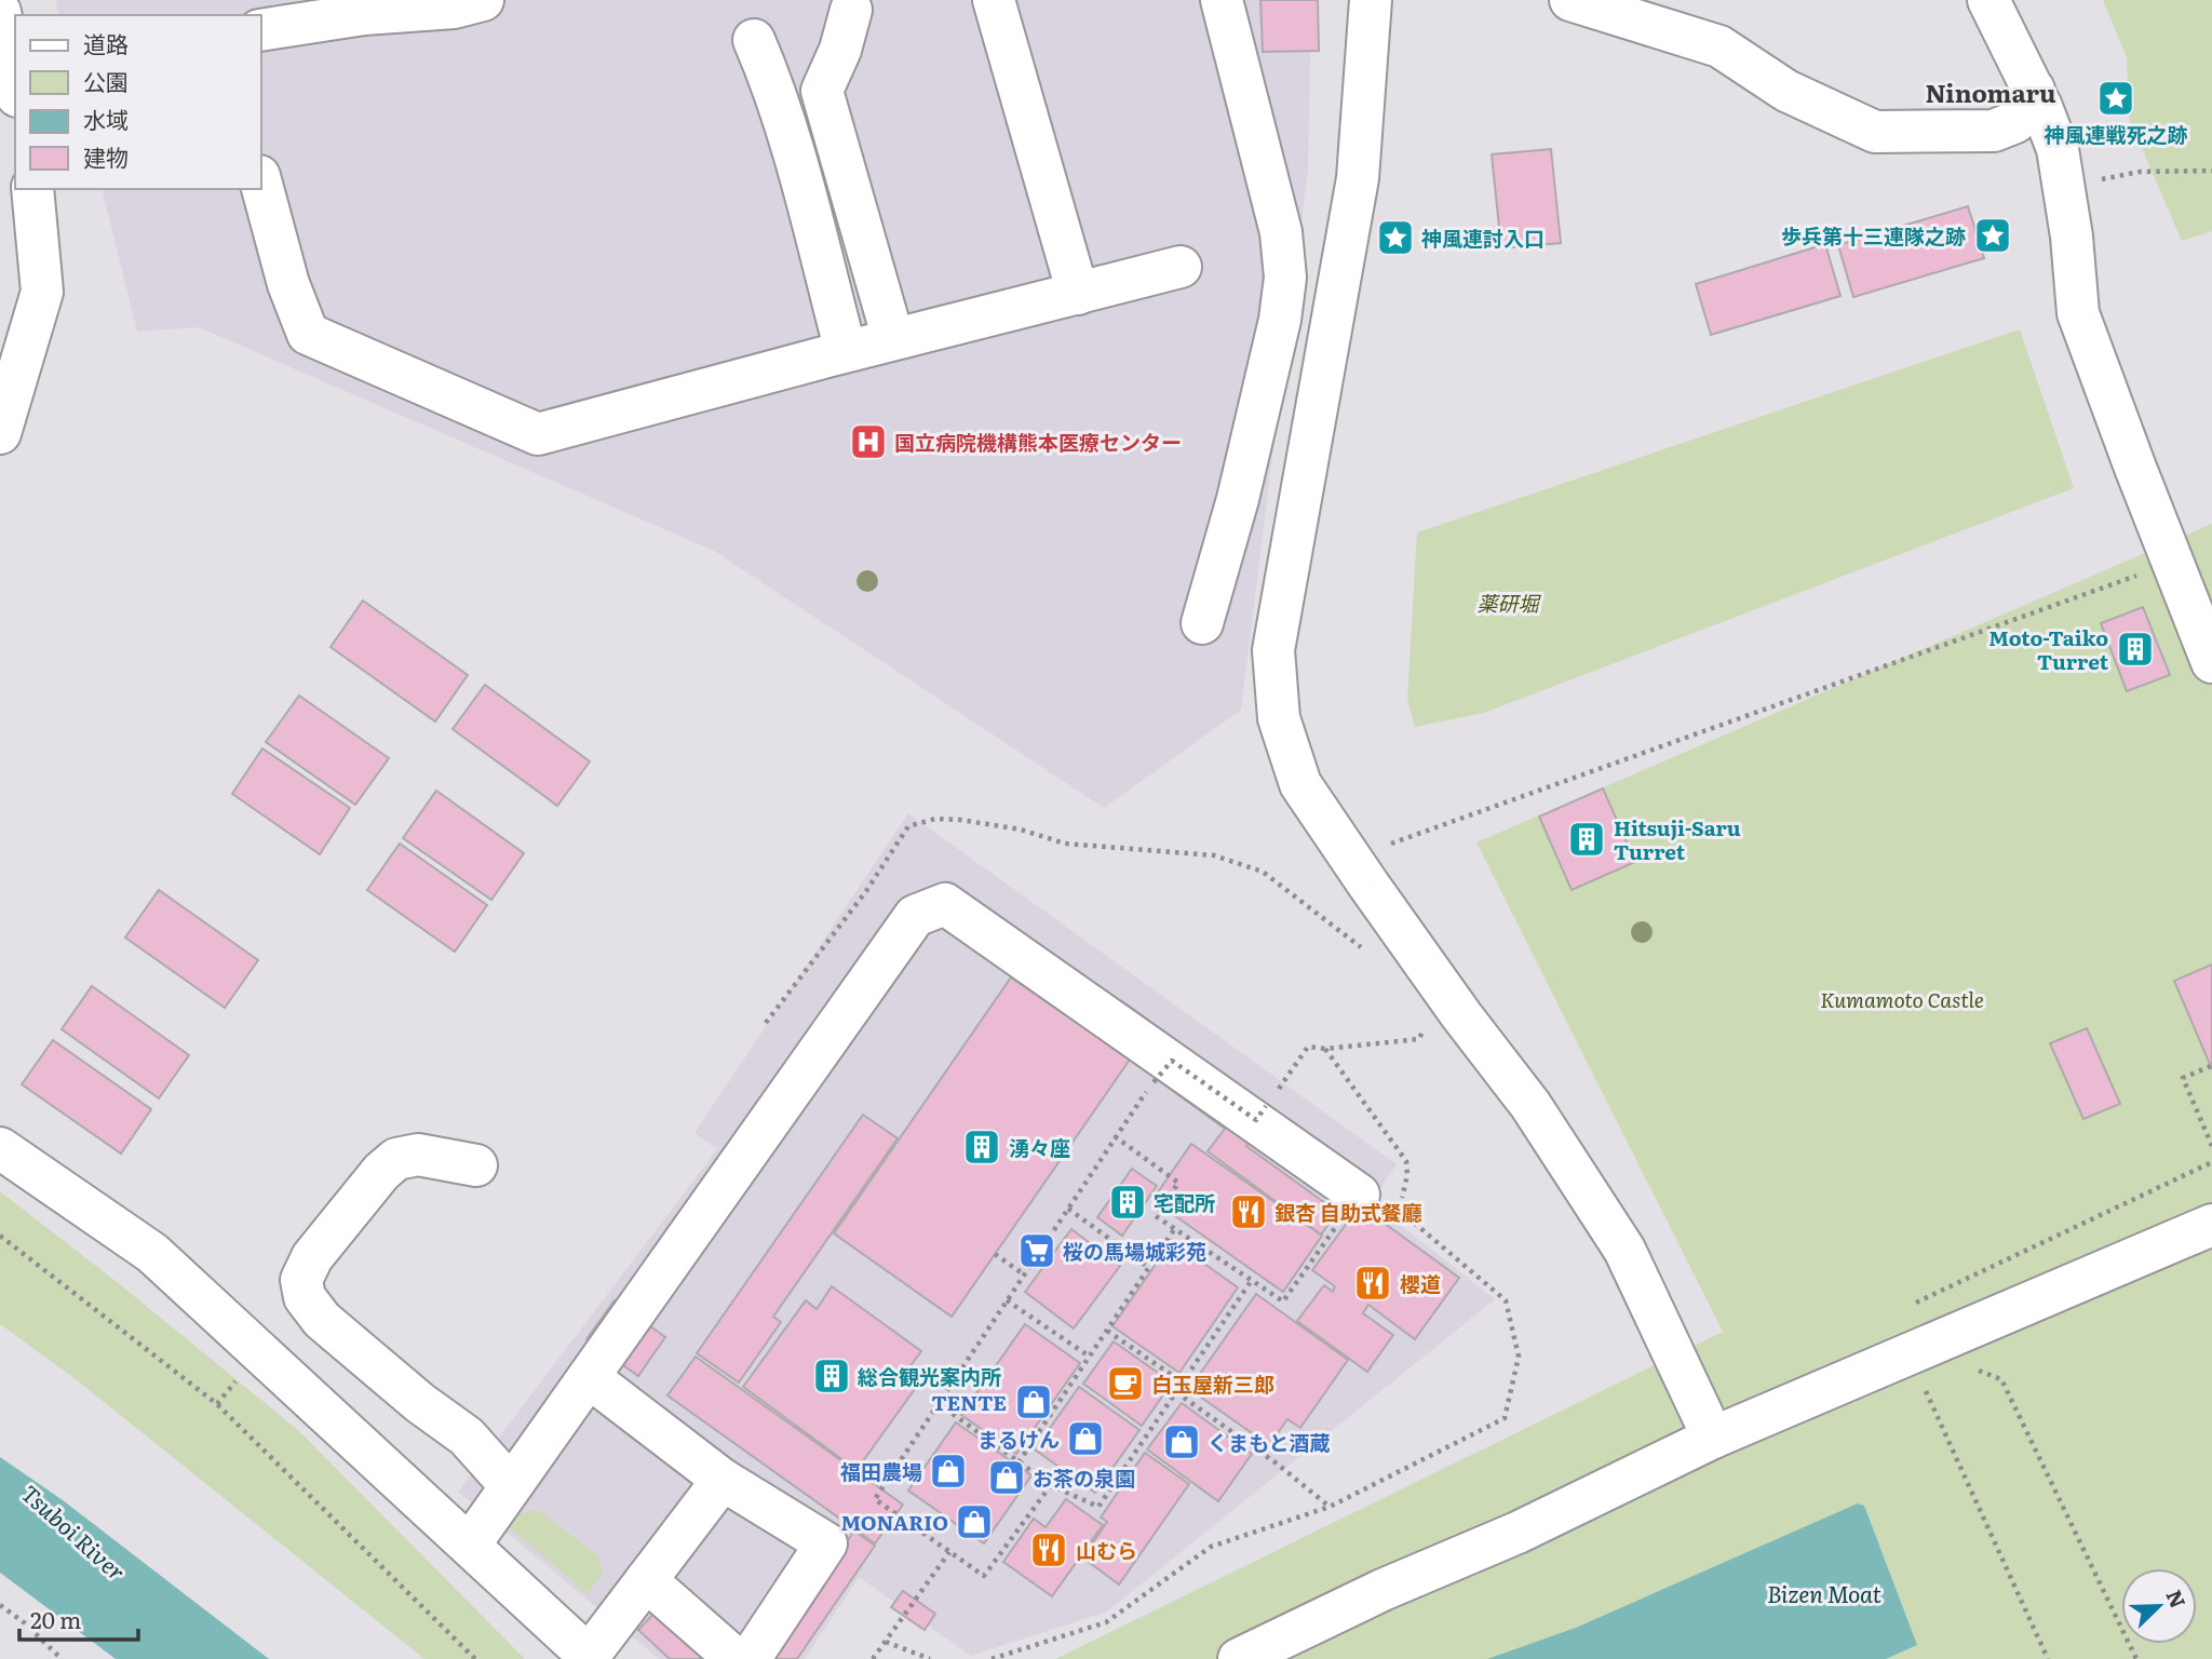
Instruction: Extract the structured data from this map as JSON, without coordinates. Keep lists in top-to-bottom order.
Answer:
{
  "districts": ["Ninomaru"],
  "water": ["Tsuboi River", "Bizen Moat"],
  "parks": ["薬研堀", "Kumamoto Castle"],
  "places": {
    "place": ["神風連戦死之跡", "歩兵第十三連隊之跡", "神風連討入口"],
    "hospital": ["国立病院機構熊本医療センター"],
    "building": [
      "Moto-Taiko Turret",
      "Hitsuji-Saru Turret",
      "湧々座",
      "宅配所",
      "総合観光案内所"
    ],
    "restaurant": ["銀杏 自助式餐廳", "櫻道", "山むら"],
    "supermarket": ["桜の馬場城彩苑"],
    "cafe": ["白玉屋新三郎"],
    "shop": [
      "TENTE",
      "まるけん",
      "くまもと酒蔵",
      "福田農場",
      "お茶の泉園",
      "MONARIO"
    ]
  },
  "legend": [
    "道路",
    "公園",
    "水域",
    "建物"
  ],
  "scale_bar": "20 m",
  "north": "top right"
}
